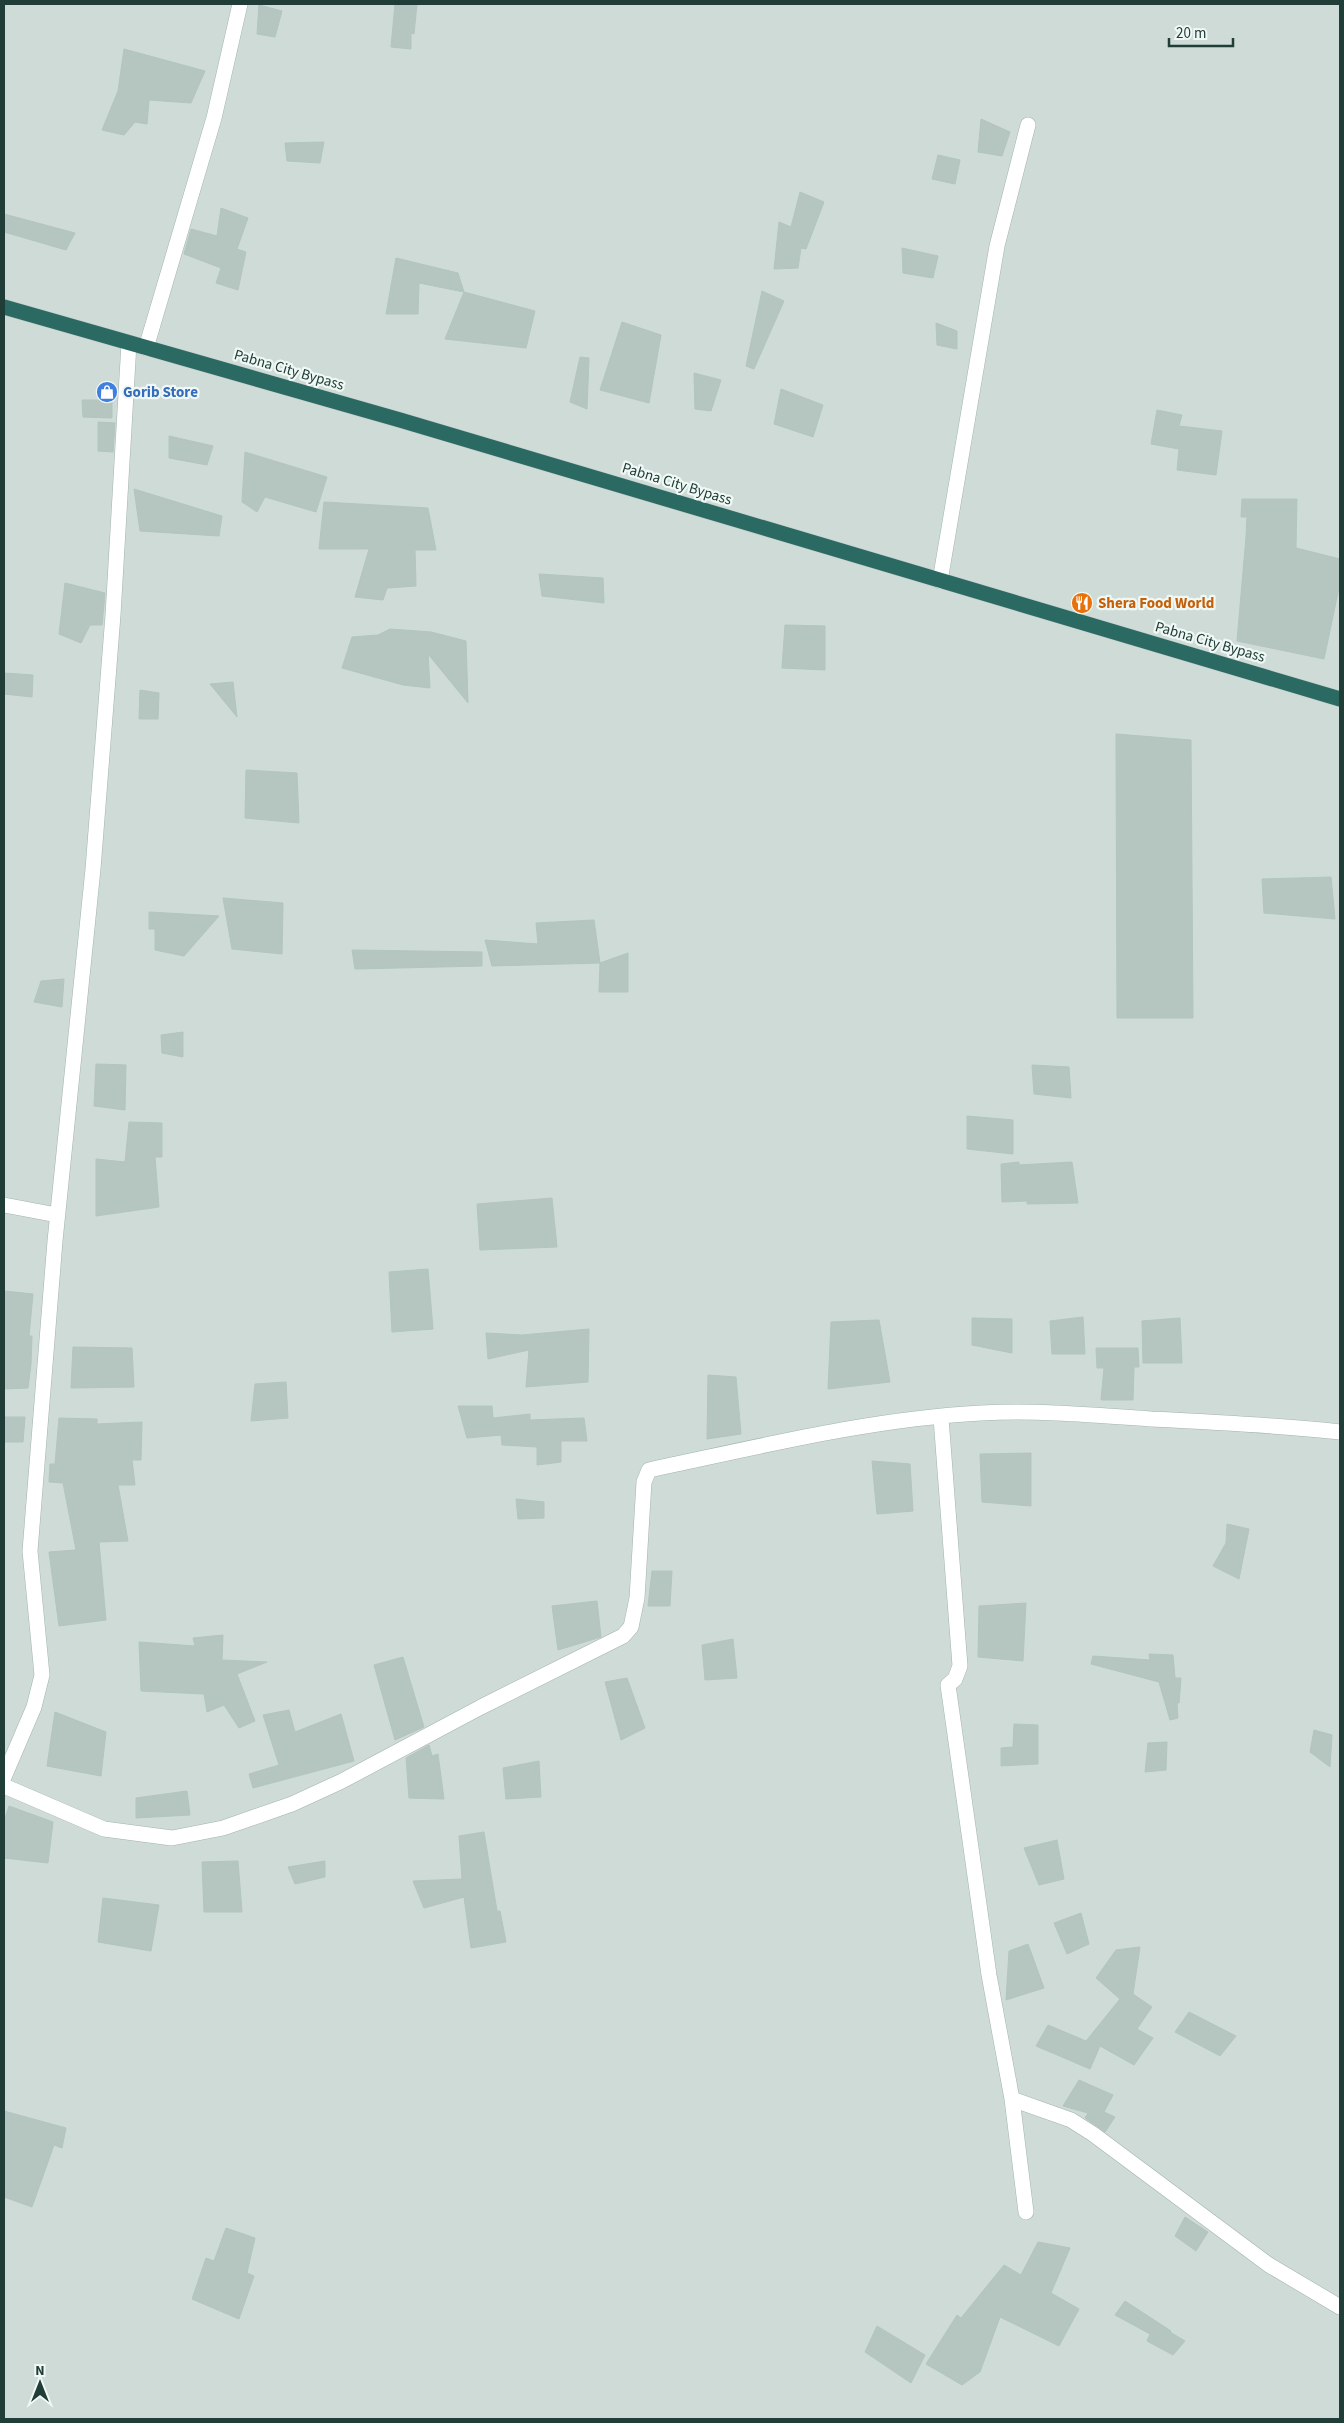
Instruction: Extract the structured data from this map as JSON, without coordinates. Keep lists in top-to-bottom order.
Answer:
{
  "streets": {
    "highway": ["Pabna City Bypass"]
  },
  "places": {
    "shop": ["Gorib Store"],
    "restaurant": ["Shera Food World"]
  },
  "scale_bar": "20 m",
  "north": "top"
}
